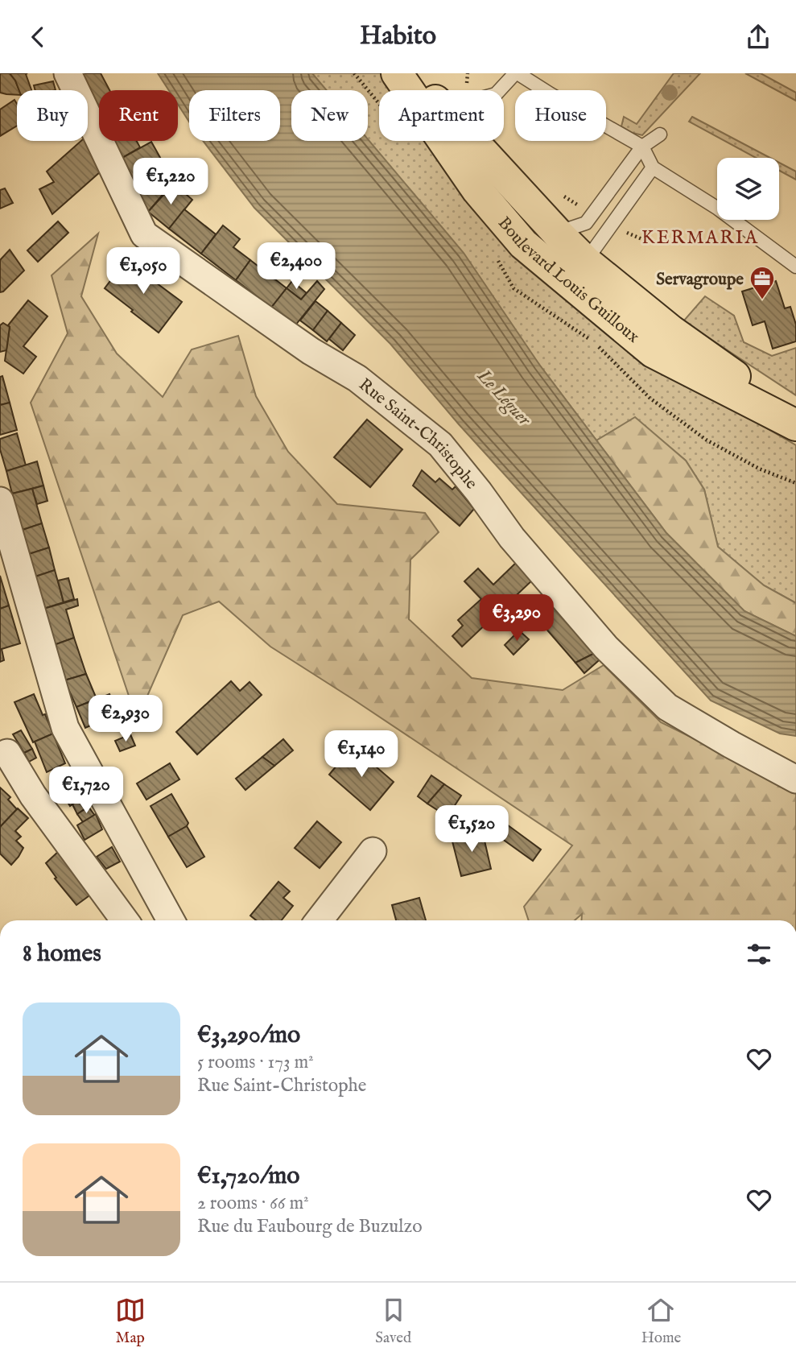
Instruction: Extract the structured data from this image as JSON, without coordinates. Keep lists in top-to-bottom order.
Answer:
{
  "streets": {
    "main road": ["Boulevard Louis Guilloux"],
    "street": ["Rue Saint-Christophe"]
  },
  "districts": ["KERMARIA"],
  "water": ["Le Léguer"],
  "places": {
    "office": ["Servagroupe"]
  },
  "page": {
    "header": "Habito",
    "chip": [
      "Buy",
      "Rent",
      "Filters",
      "New",
      "Apartment",
      "House"
    ],
    "price": [
      "€1,220",
      "€2,400",
      "€1,050",
      "€3,290",
      "€2,930",
      "€1,140",
      "€1,720",
      "€1,520"
    ],
    "heading": "8 homes",
    "list": [
      {
        "name": "€3,290/mo",
        "note": "5 rooms · 173 m² · Rue Saint-Christophe"
      },
      {
        "name": "€1,720/mo",
        "note": "2 rooms · 66 m² · Rue du Faubourg de Buzulzo"
      }
    ],
    "tabs": ["Map", "Saved", "Home"]
  }
}
